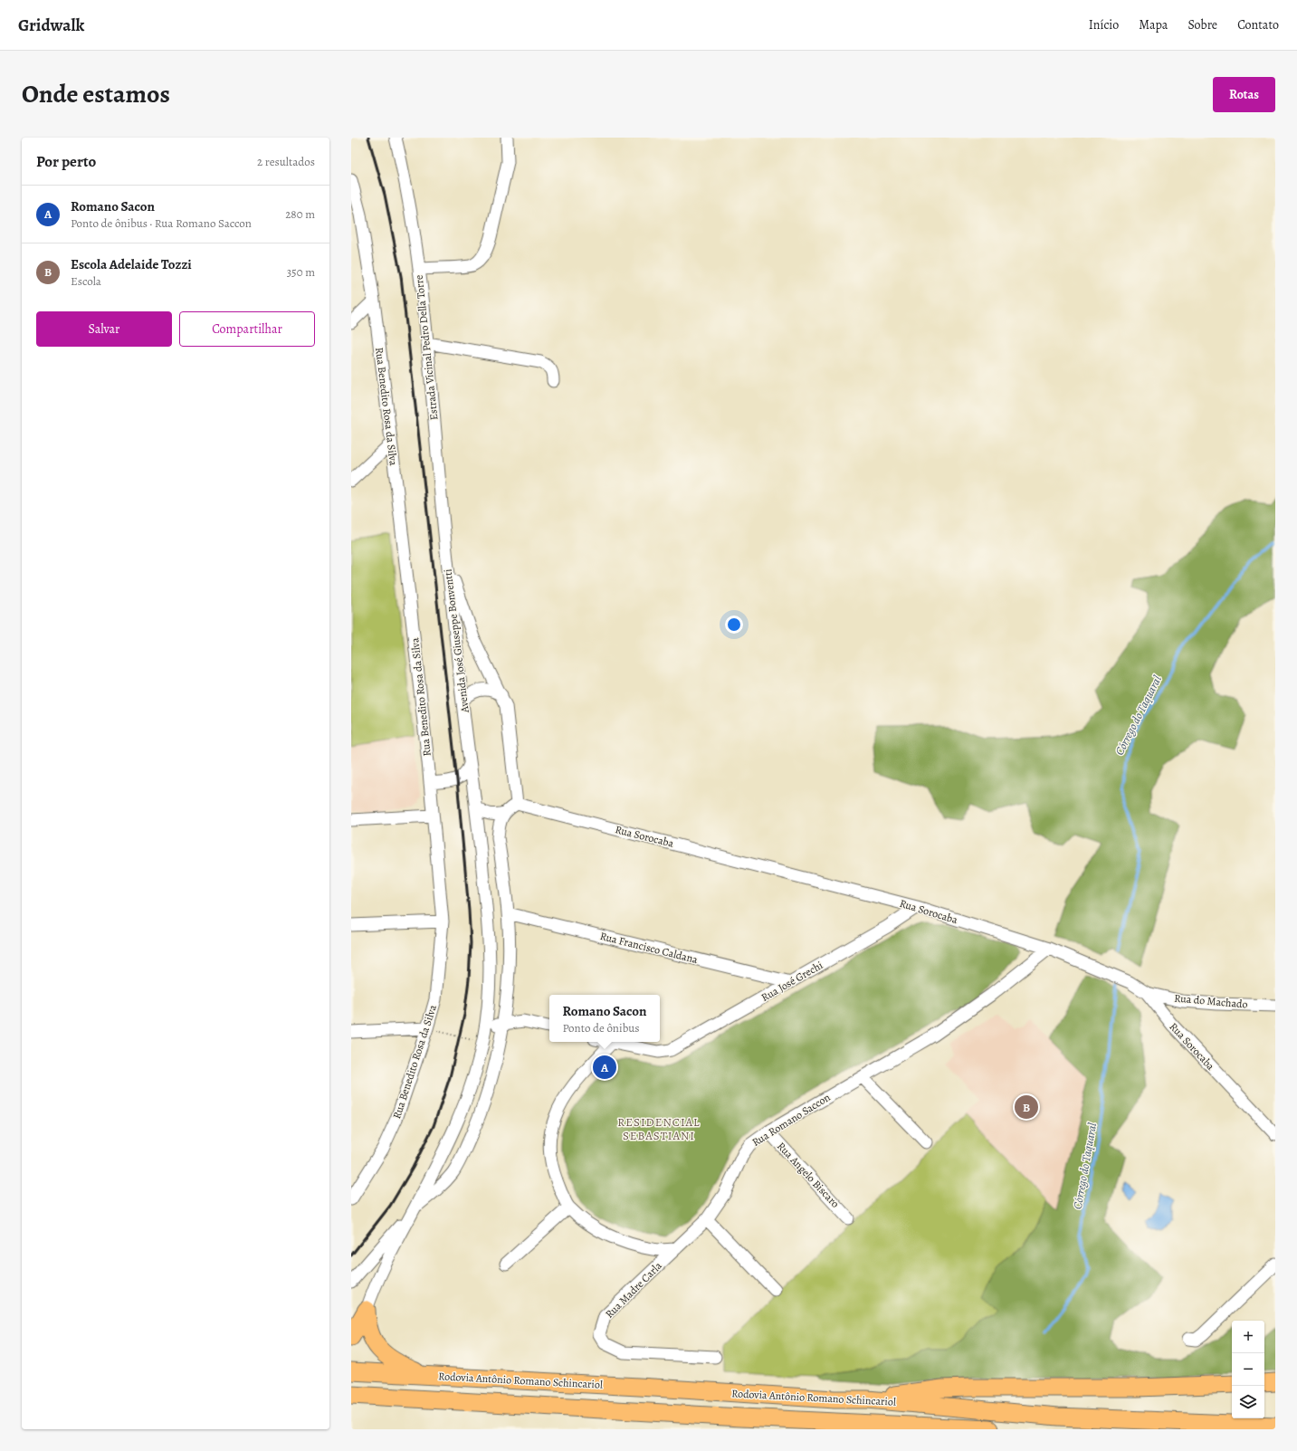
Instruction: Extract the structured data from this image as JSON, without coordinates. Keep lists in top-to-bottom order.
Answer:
{
  "streets": {
    "highway": ["Rodovia Antônio Romano Schincariol"],
    "street": [
      "Estrada Vicinal Pedro Della Torre",
      "Rua Benedito Rosa da Silva",
      "Avenida José Giuseppe Bonventti",
      "Rua Sorocaba",
      "Rua Francisco Caldana",
      "Rua José Grechi",
      "Rua do Machado",
      "Rua Romano Saccon",
      "Rua Angelo Biscaro",
      "Rua Madre Carla"
    ]
  },
  "crossings": [
    ["Estrada Vicinal Pedro Della Torre", "Avenida José Giuseppe Bonventti"],
    ["Avenida José Giuseppe Bonventti", "Rua Sorocaba"],
    ["Avenida José Giuseppe Bonventti", "Rua Francisco Caldana"],
    ["Rua Sorocaba", "Rua José Grechi"],
    ["Rua Sorocaba", "Rua do Machado"],
    ["Rua Sorocaba", "Rua Romano Saccon"],
    ["Rua Francisco Caldana", "Rua José Grechi"],
    ["Rua Romano Saccon", "Rua Angelo Biscaro"],
    ["Rua Romano Saccon", "Rua Madre Carla"]
  ],
  "districts": ["RESIDENCIAL SEBASTIANI"],
  "water": ["Córrego do Taquaral"],
  "page": {
    "header": "Gridwalk",
    "nav": [
      "Início",
      "Mapa",
      "Sobre",
      "Contato"
    ],
    "title": "Onde estamos",
    "buttons": [
      "Rotas",
      ["Salvar", "Compartilhar"]
    ],
    "heading": ["Por perto", "2 resultados"],
    "list": [
      {
        "mark": "A",
        "name": "Romano Sacon",
        "note": "Ponto de ônibus · Rua Romano Saccon",
        "value": "280 m"
      },
      {
        "mark": "B",
        "name": "Escola Adelaide Tozzi",
        "note": "Escola",
        "value": "350 m"
      }
    ],
    "popup": ["Romano Sacon", "Ponto de ônibus"],
    "pins": ["A", "B"],
    "map_buttons": ["+", "−"]
  }
}
